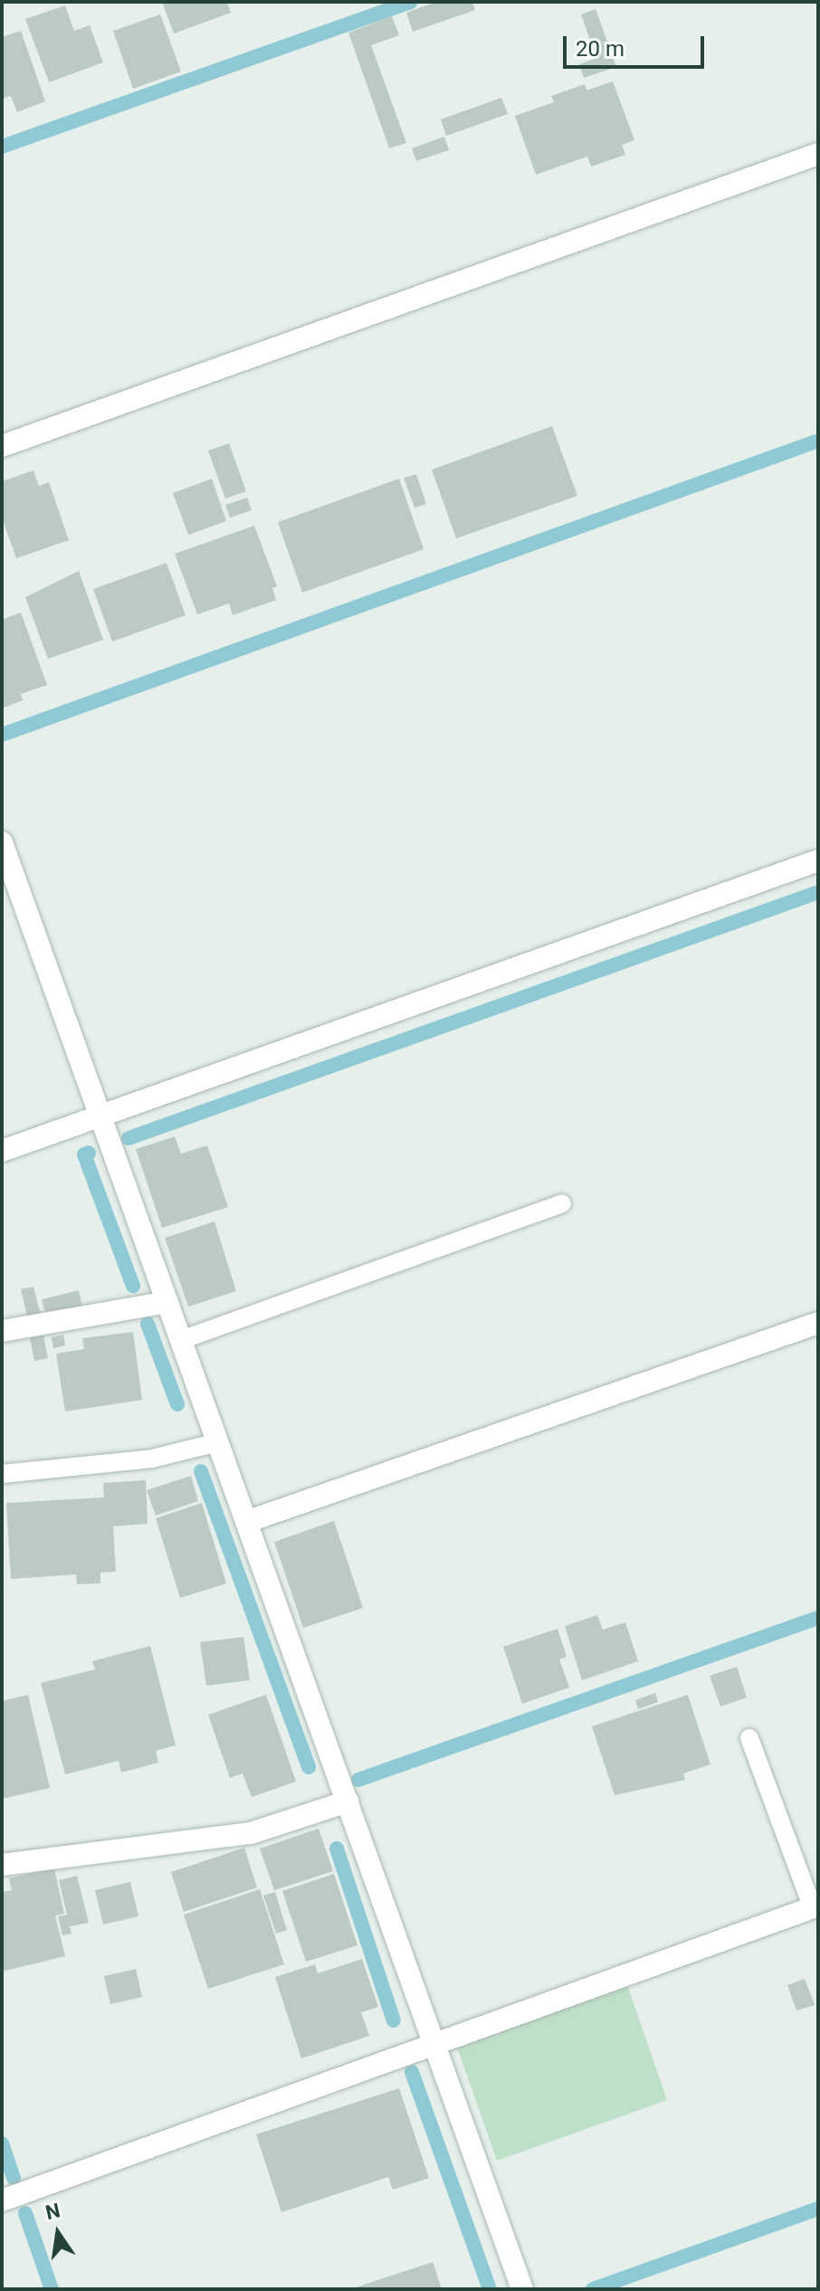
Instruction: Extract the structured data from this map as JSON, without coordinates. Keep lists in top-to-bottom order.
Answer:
{
  "scale_bar": "20 m",
  "north": "top"
}
